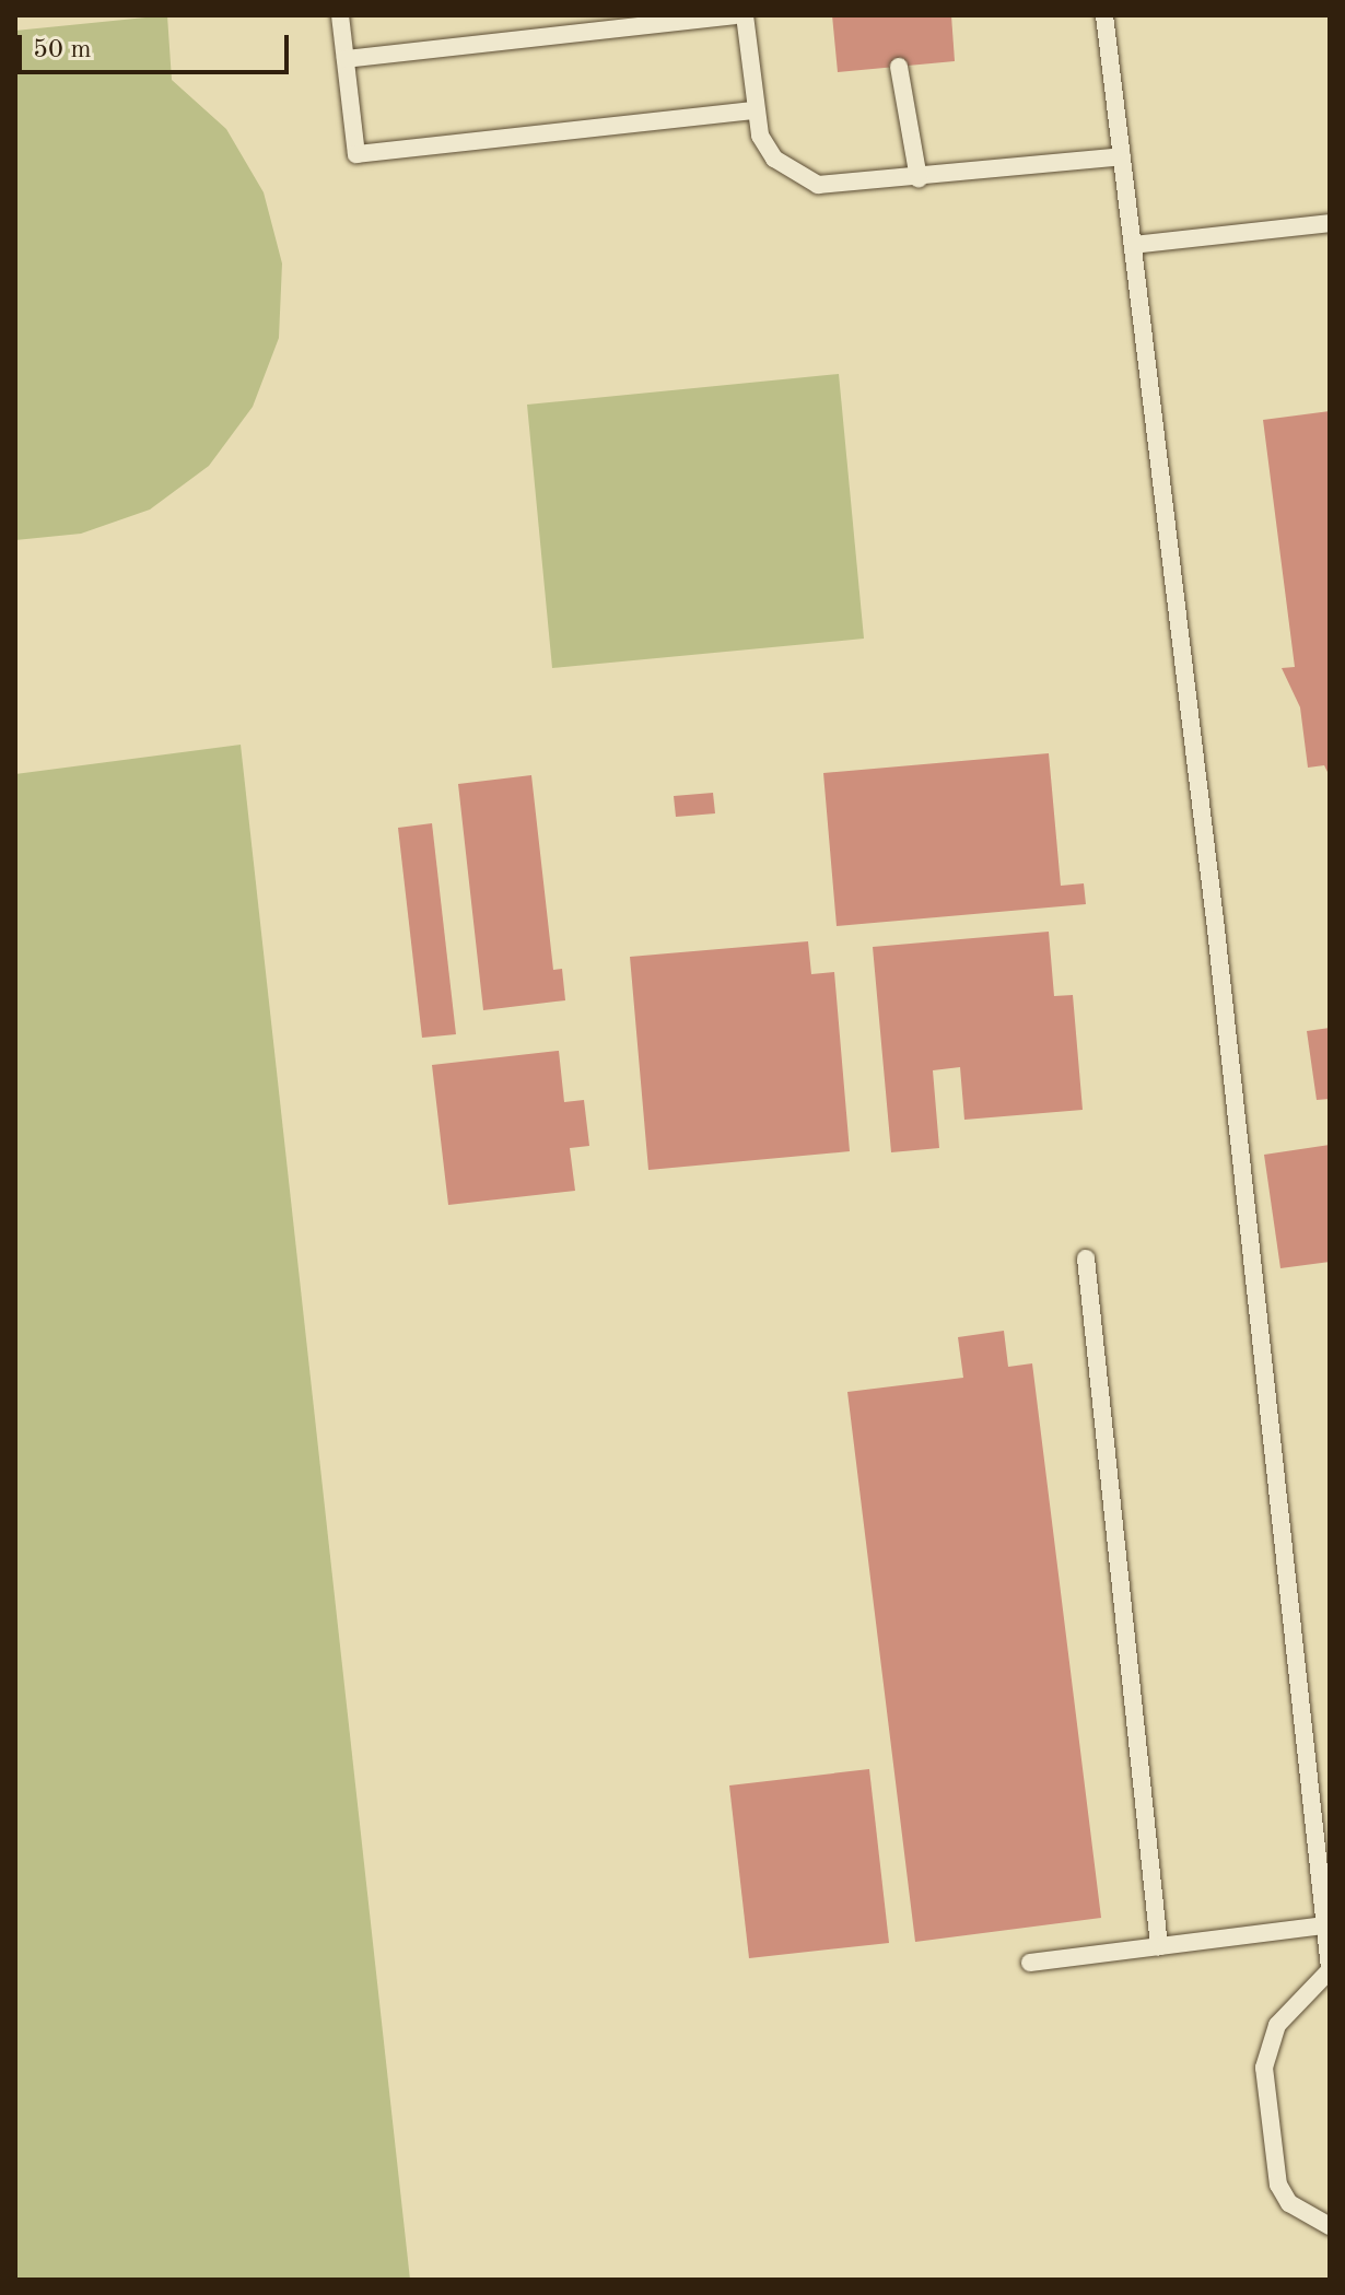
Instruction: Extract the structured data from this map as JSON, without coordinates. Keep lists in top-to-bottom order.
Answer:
{
  "scale_bar": "50 m"
}
